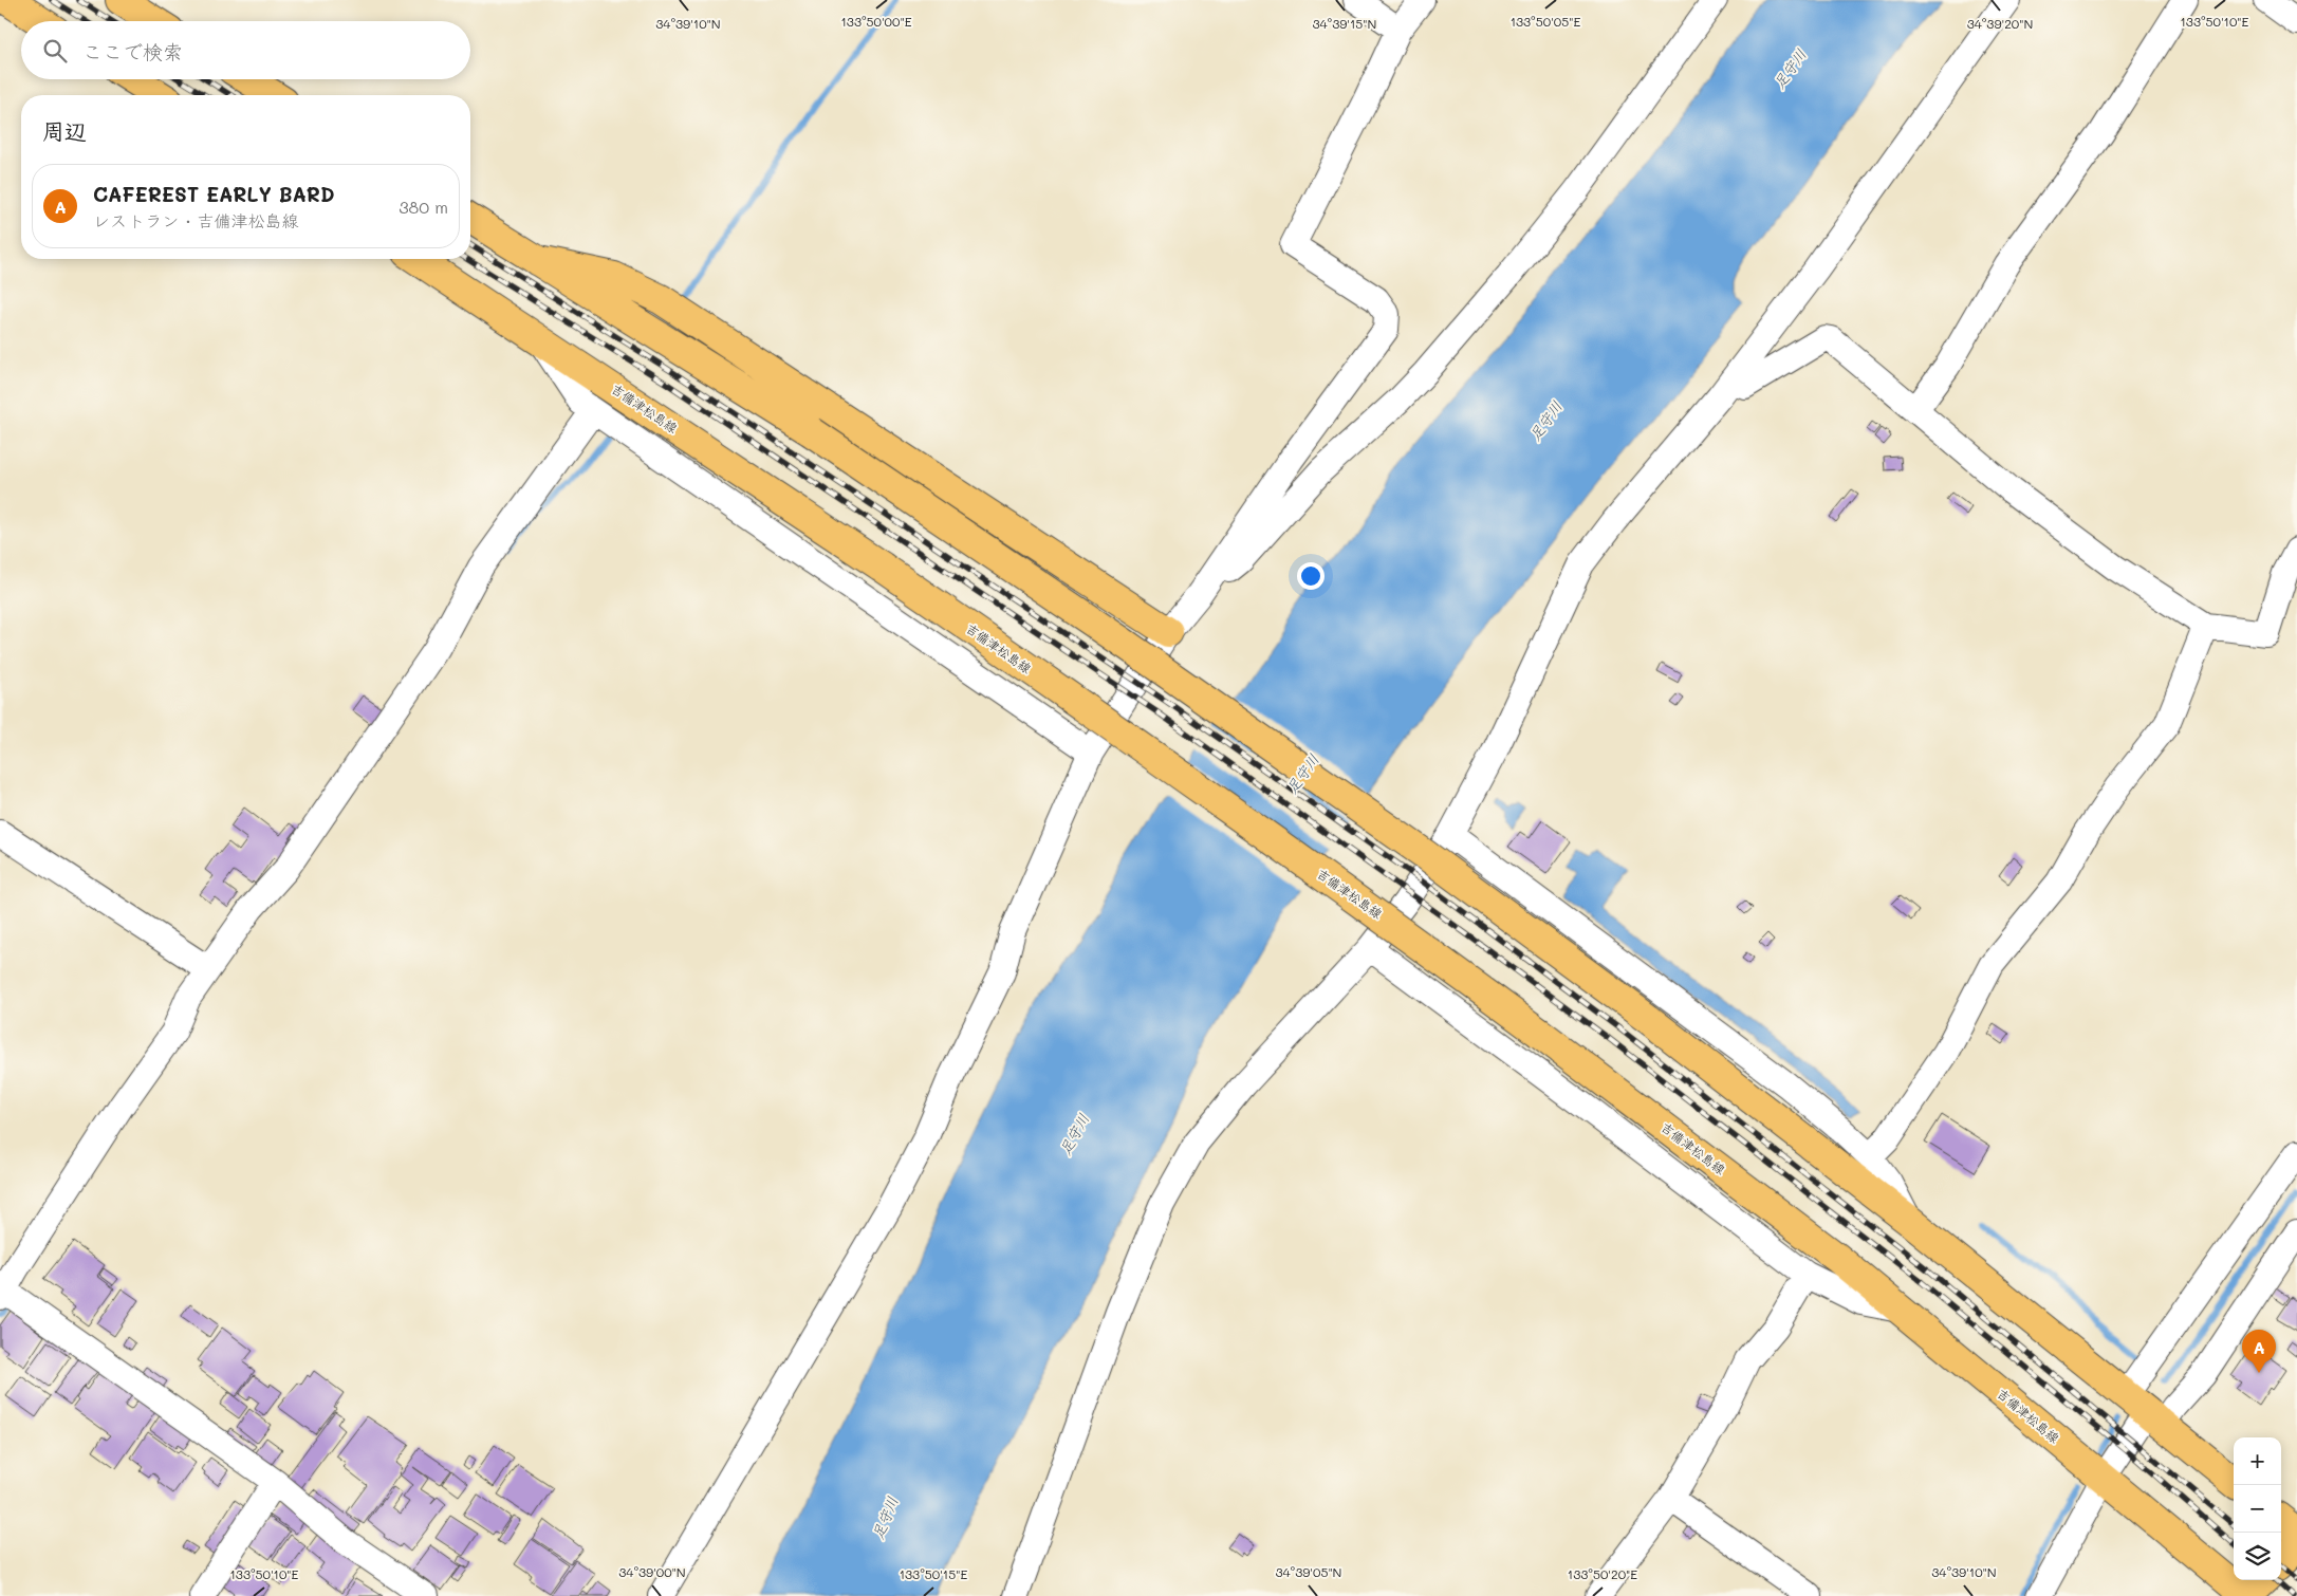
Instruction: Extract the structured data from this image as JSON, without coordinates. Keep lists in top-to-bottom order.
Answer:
{
  "streets": {
    "main road": ["吉備津松島線"]
  },
  "water": ["足守川"],
  "page": {
    "search": "ここで検索",
    "heading": "周辺",
    "list": [
      {
        "mark": "A",
        "name": "CAFEREST EARLY BARD",
        "note": "レストラン · 吉備津松島線",
        "value": "380 m"
      }
    ],
    "pins": "A",
    "map_buttons": ["+", "−"]
  },
  "coordinates": [
    "133°50'10\"E",
    "133°50'00\"E",
    "133°50'05\"E",
    "34°39'10\"N",
    "34°39'15\"N",
    "34°39'20\"N",
    "34°39'00\"N",
    "34°39'05\"N",
    "133°50'15\"E",
    "133°50'20\"E"
  ]
}
